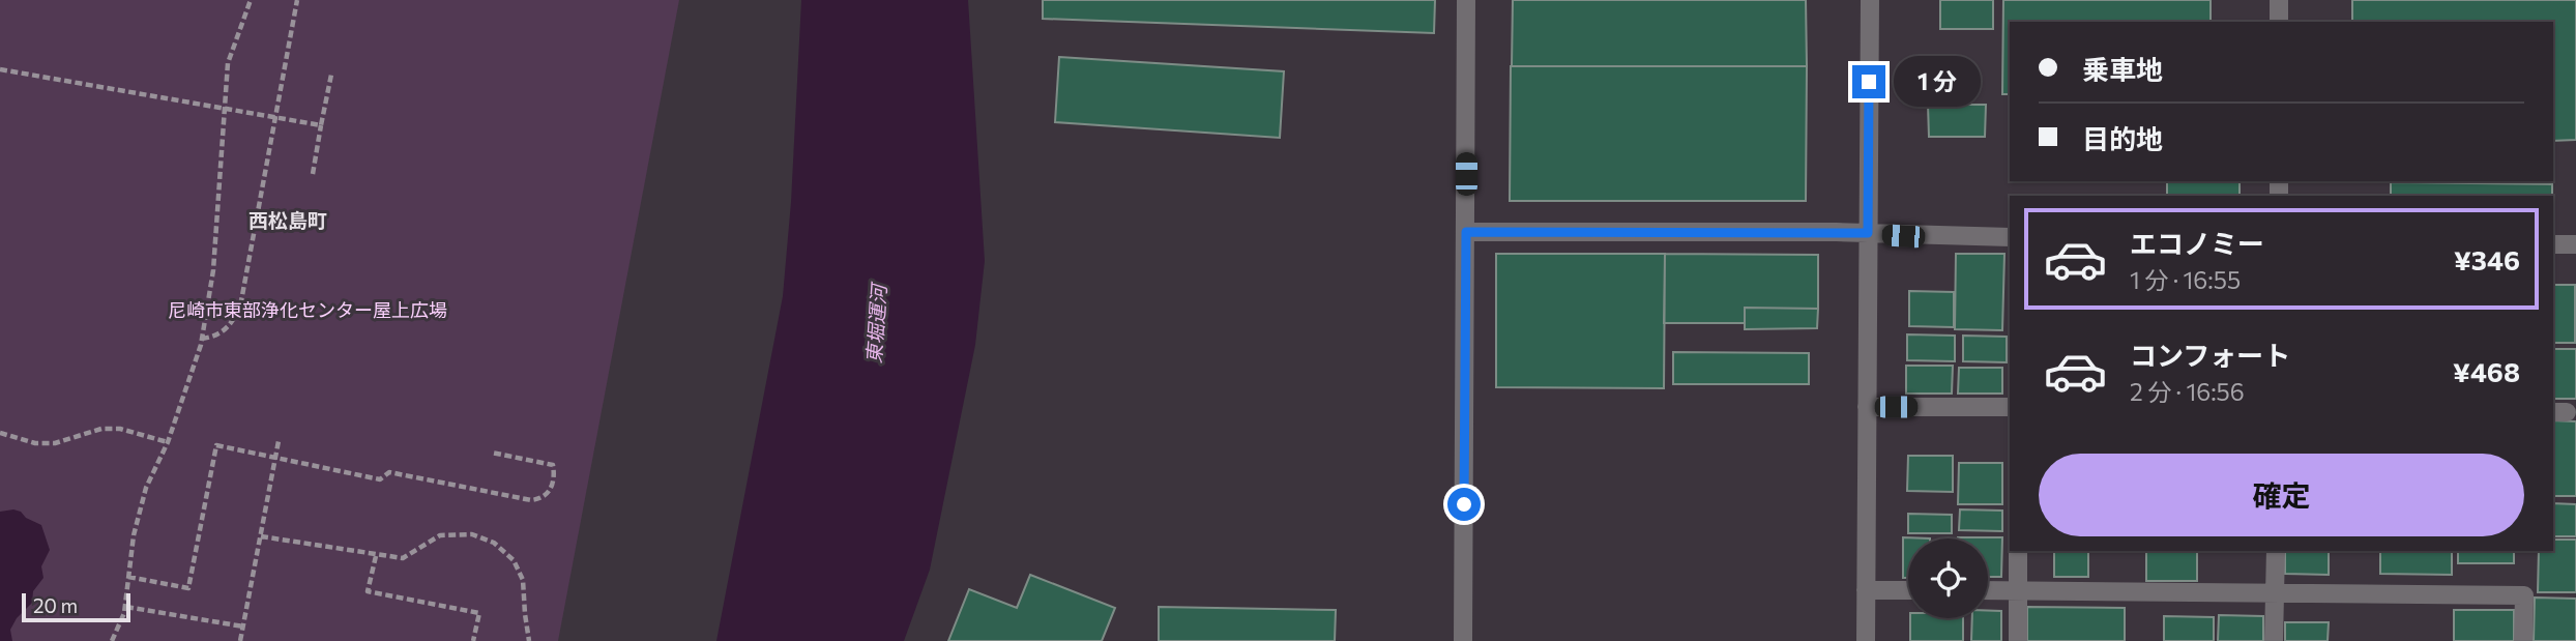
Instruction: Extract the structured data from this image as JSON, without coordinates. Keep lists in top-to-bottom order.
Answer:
{
  "districts": ["西松島町"],
  "water": ["東堀運河"],
  "parks": ["尼崎市東部浄化センター屋上広場"],
  "scale_bar": "20 m",
  "page": {
    "banner": ["乗車地", "目的地"],
    "bubble": "1 分",
    "list": [
      {
        "name": "エコノミー",
        "note": "1 分 · 16:55",
        "value": "¥346"
      },
      {
        "name": "コンフォート",
        "note": "2 分 · 16:56",
        "value": "¥468"
      }
    ],
    "buttons": "確定",
    "scale": "20 m"
  }
}
